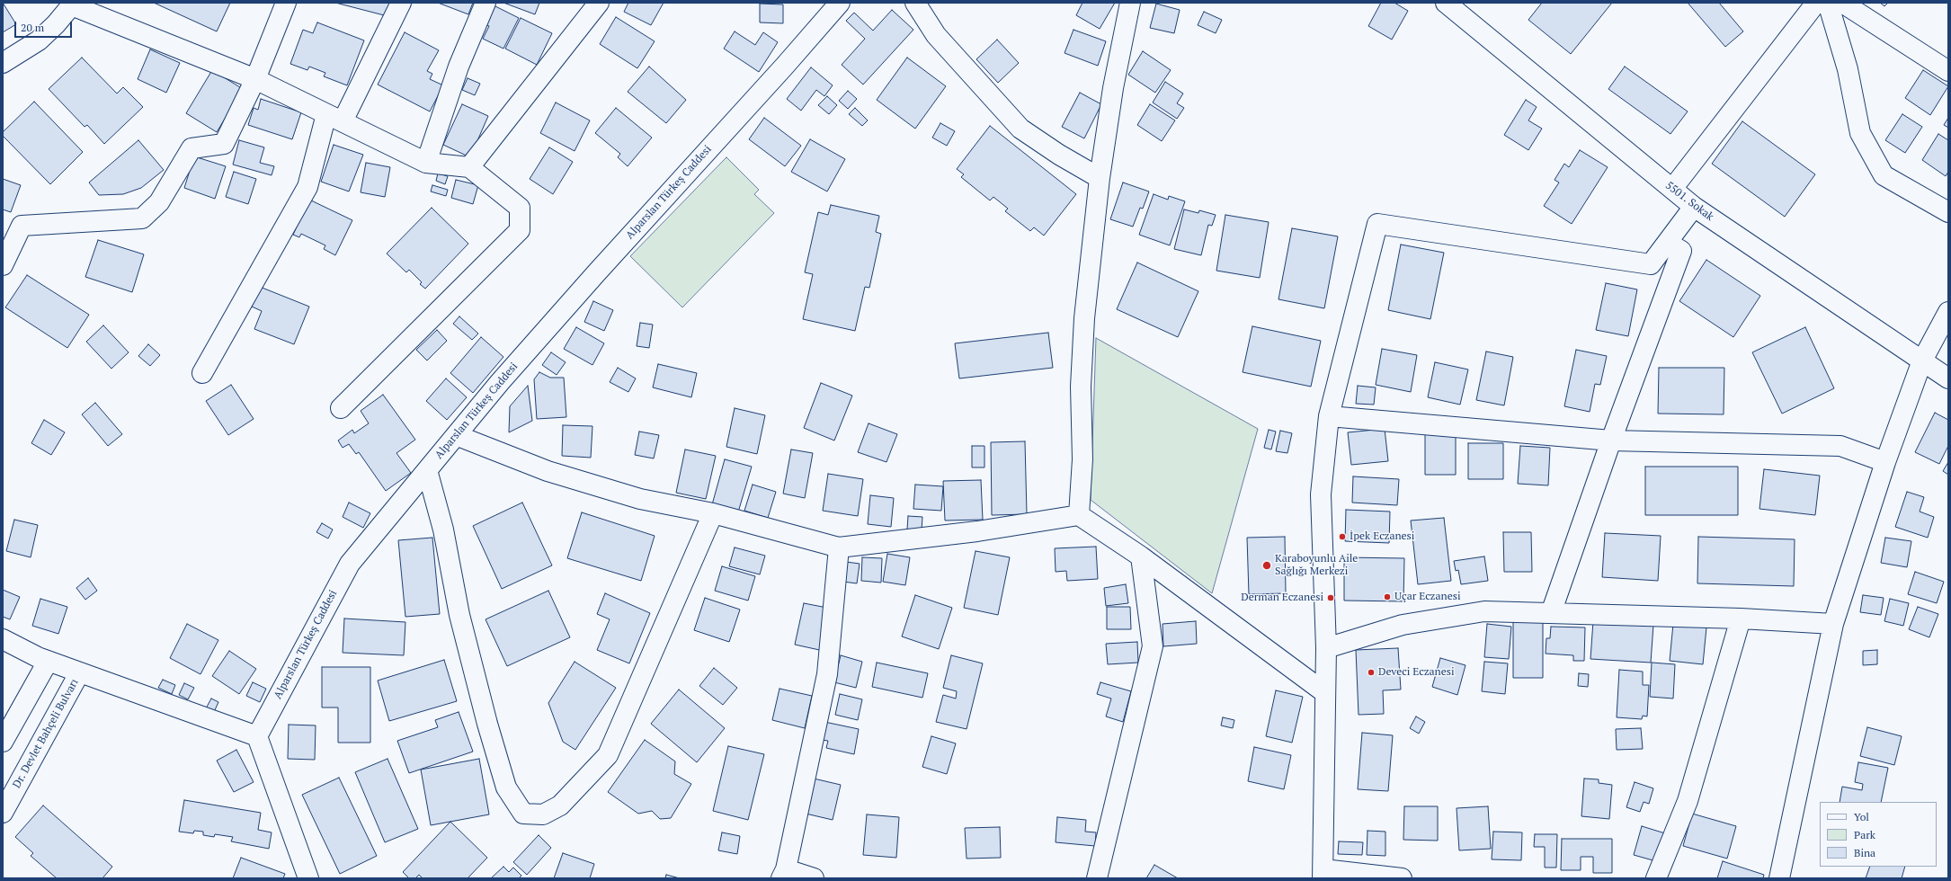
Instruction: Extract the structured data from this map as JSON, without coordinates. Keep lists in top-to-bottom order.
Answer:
{
  "streets": {
    "street": ["Alparslan Türkeş Caddesi", "5501. Sokak", "Dr. Devlet Bahçeli Bulvarı"]
  },
  "places": [
    "İpek Eczanesi",
    "Karaboyunlu Aile Sağlığı Merkezi",
    "Uçar Eczanesi",
    "Derman Eczanesi",
    "Deveci Eczanesi"
  ],
  "legend": ["Yol", "Park", "Bina"],
  "scale_bar": "20 m"
}
